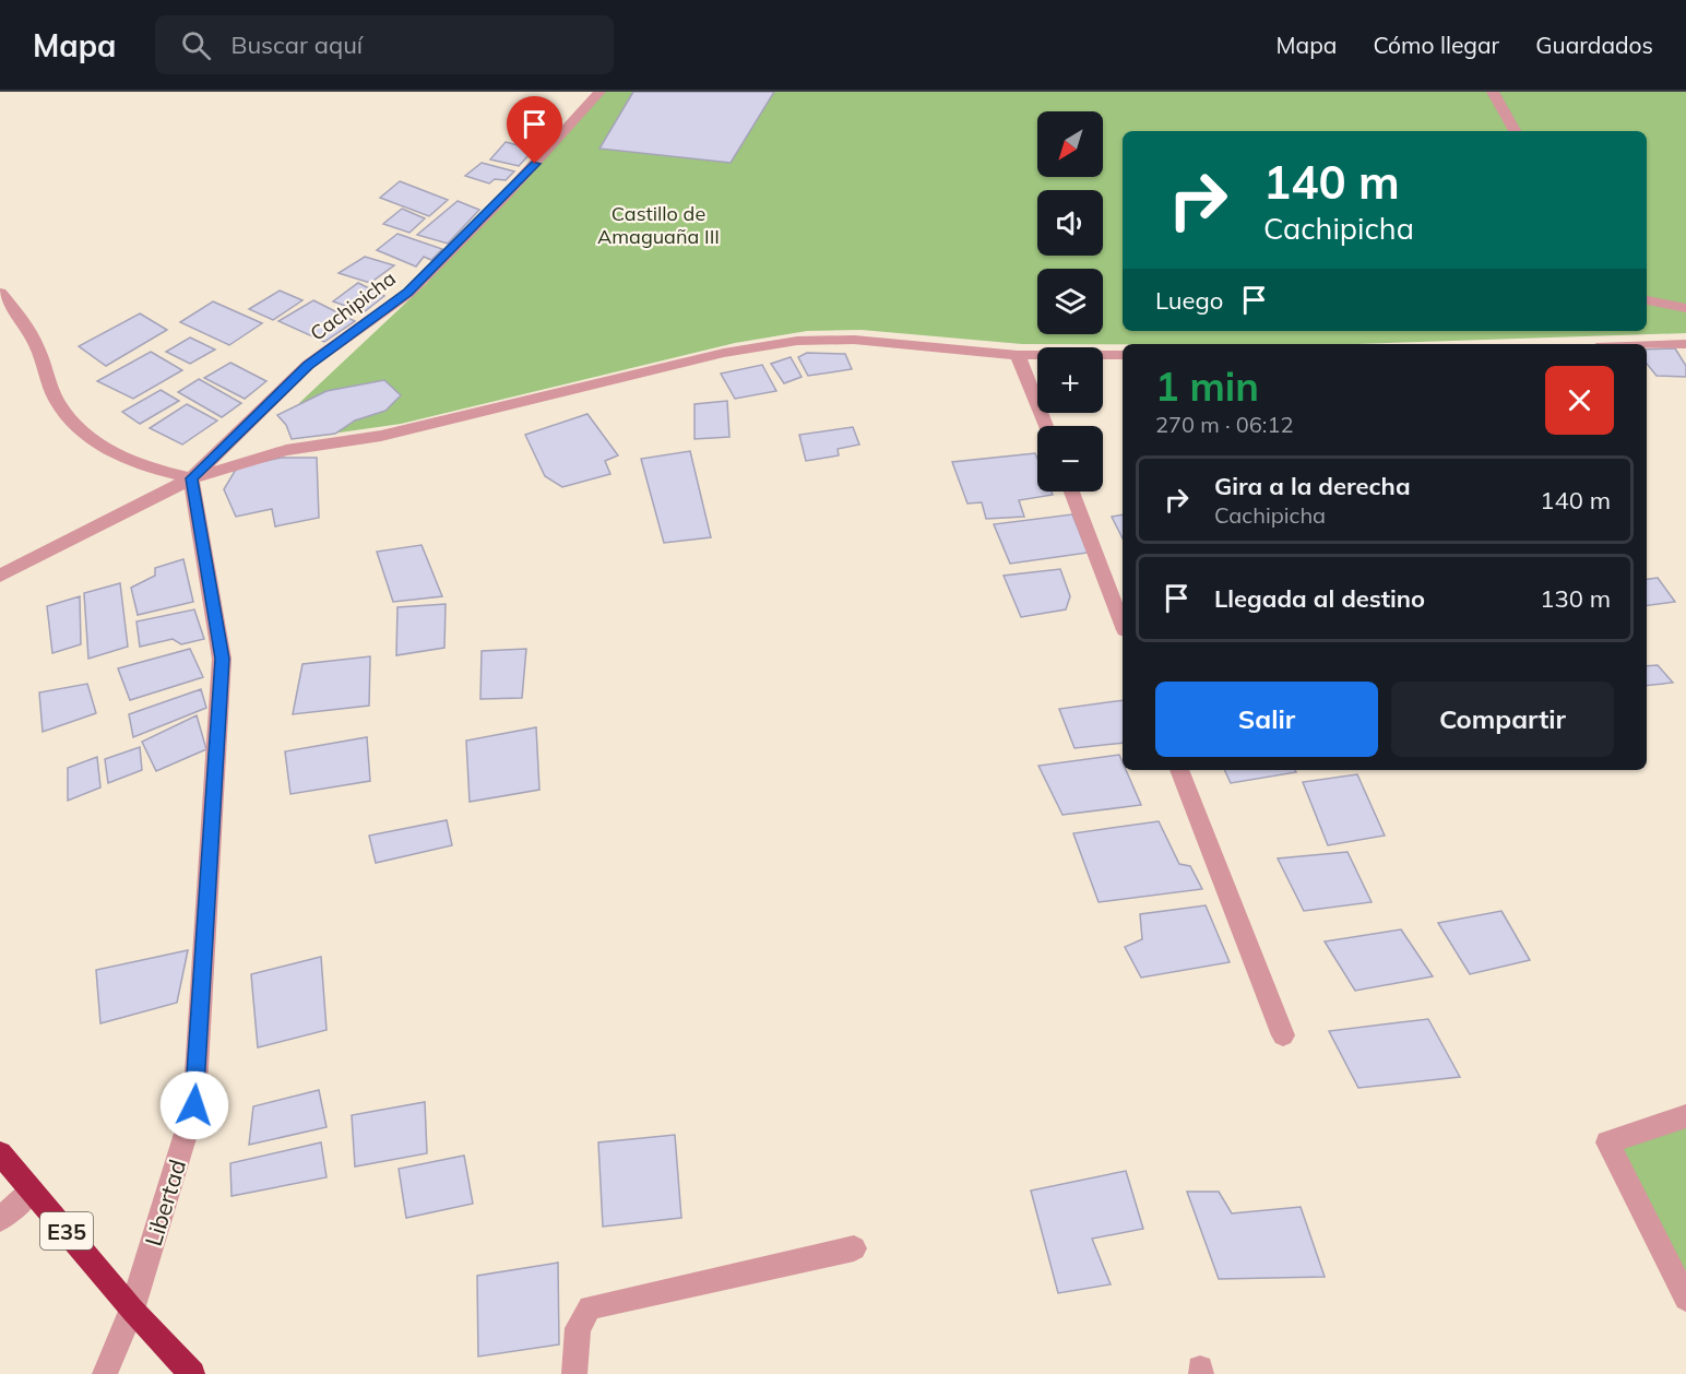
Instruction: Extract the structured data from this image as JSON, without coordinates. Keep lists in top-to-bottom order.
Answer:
{
  "streets": {
    "highway": ["E35"],
    "street": ["Cachipicha", "Libertad"]
  },
  "crossings": [
    ["Cachipicha", "Libertad"],
    ["Libertad", "E35"]
  ],
  "parks": ["Castillo de Amaguaña III"],
  "north": "bottom left",
  "page": {
    "header": "Mapa",
    "search": "Buscar aquí",
    "nav": ["Mapa", "Cómo llegar", "Guardados"],
    "map_buttons": ["+", "−"],
    "turn": ["140 m", "Cachipicha"],
    "then": "Luego",
    "heading": ["1 min", "270 m · 06:12"],
    "list": [
      {
        "name": "Gira a la derecha",
        "note": "Cachipicha",
        "value": "140 m"
      },
      {
        "name": "Llegada al destino",
        "value": "130 m"
      }
    ],
    "buttons": ["Salir", "Compartir"]
  }
}
